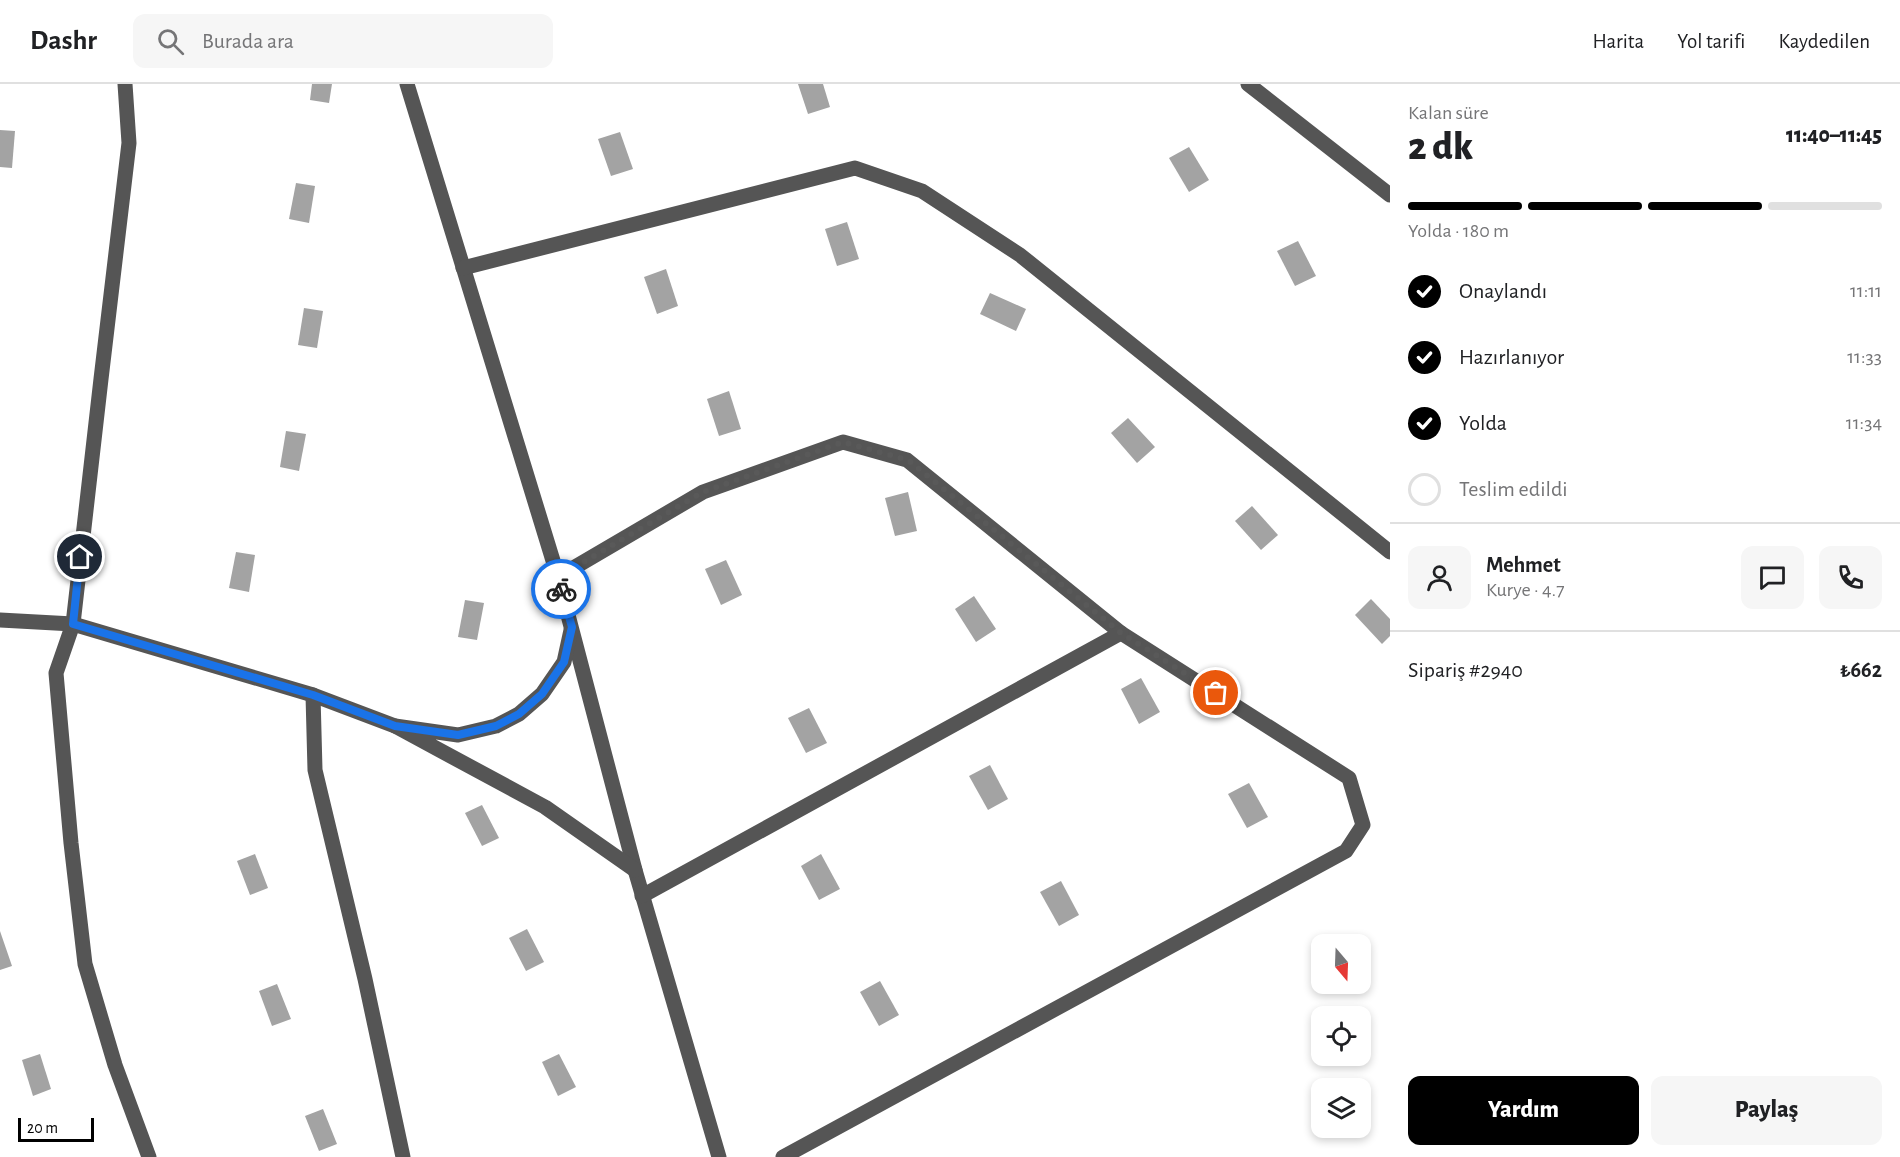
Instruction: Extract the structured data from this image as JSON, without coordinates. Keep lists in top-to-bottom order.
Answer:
{
  "scale_bar": "20 m",
  "north": "bottom",
  "page": {
    "header": "Dashr",
    "search": "Burada ara",
    "nav": ["Harita", "Yol tarifi", "Kaydedilen"],
    "heading": ["2 dk", "Kalan süre", "11:40–11:45"],
    "panel": [
      "Mehmet",
      "Kurye · 4.7",
      "Sipariş #2940",
      "₺662"
    ],
    "bar": "Yolda · 180 m",
    "list": [
      ["Onaylandı", "11:11"],
      ["Hazırlanıyor", "11:33"],
      ["Yolda", "11:34"],
      "Teslim edildi"
    ],
    "buttons": ["Yardım", "Paylaş"],
    "scale": "20 m"
  }
}
